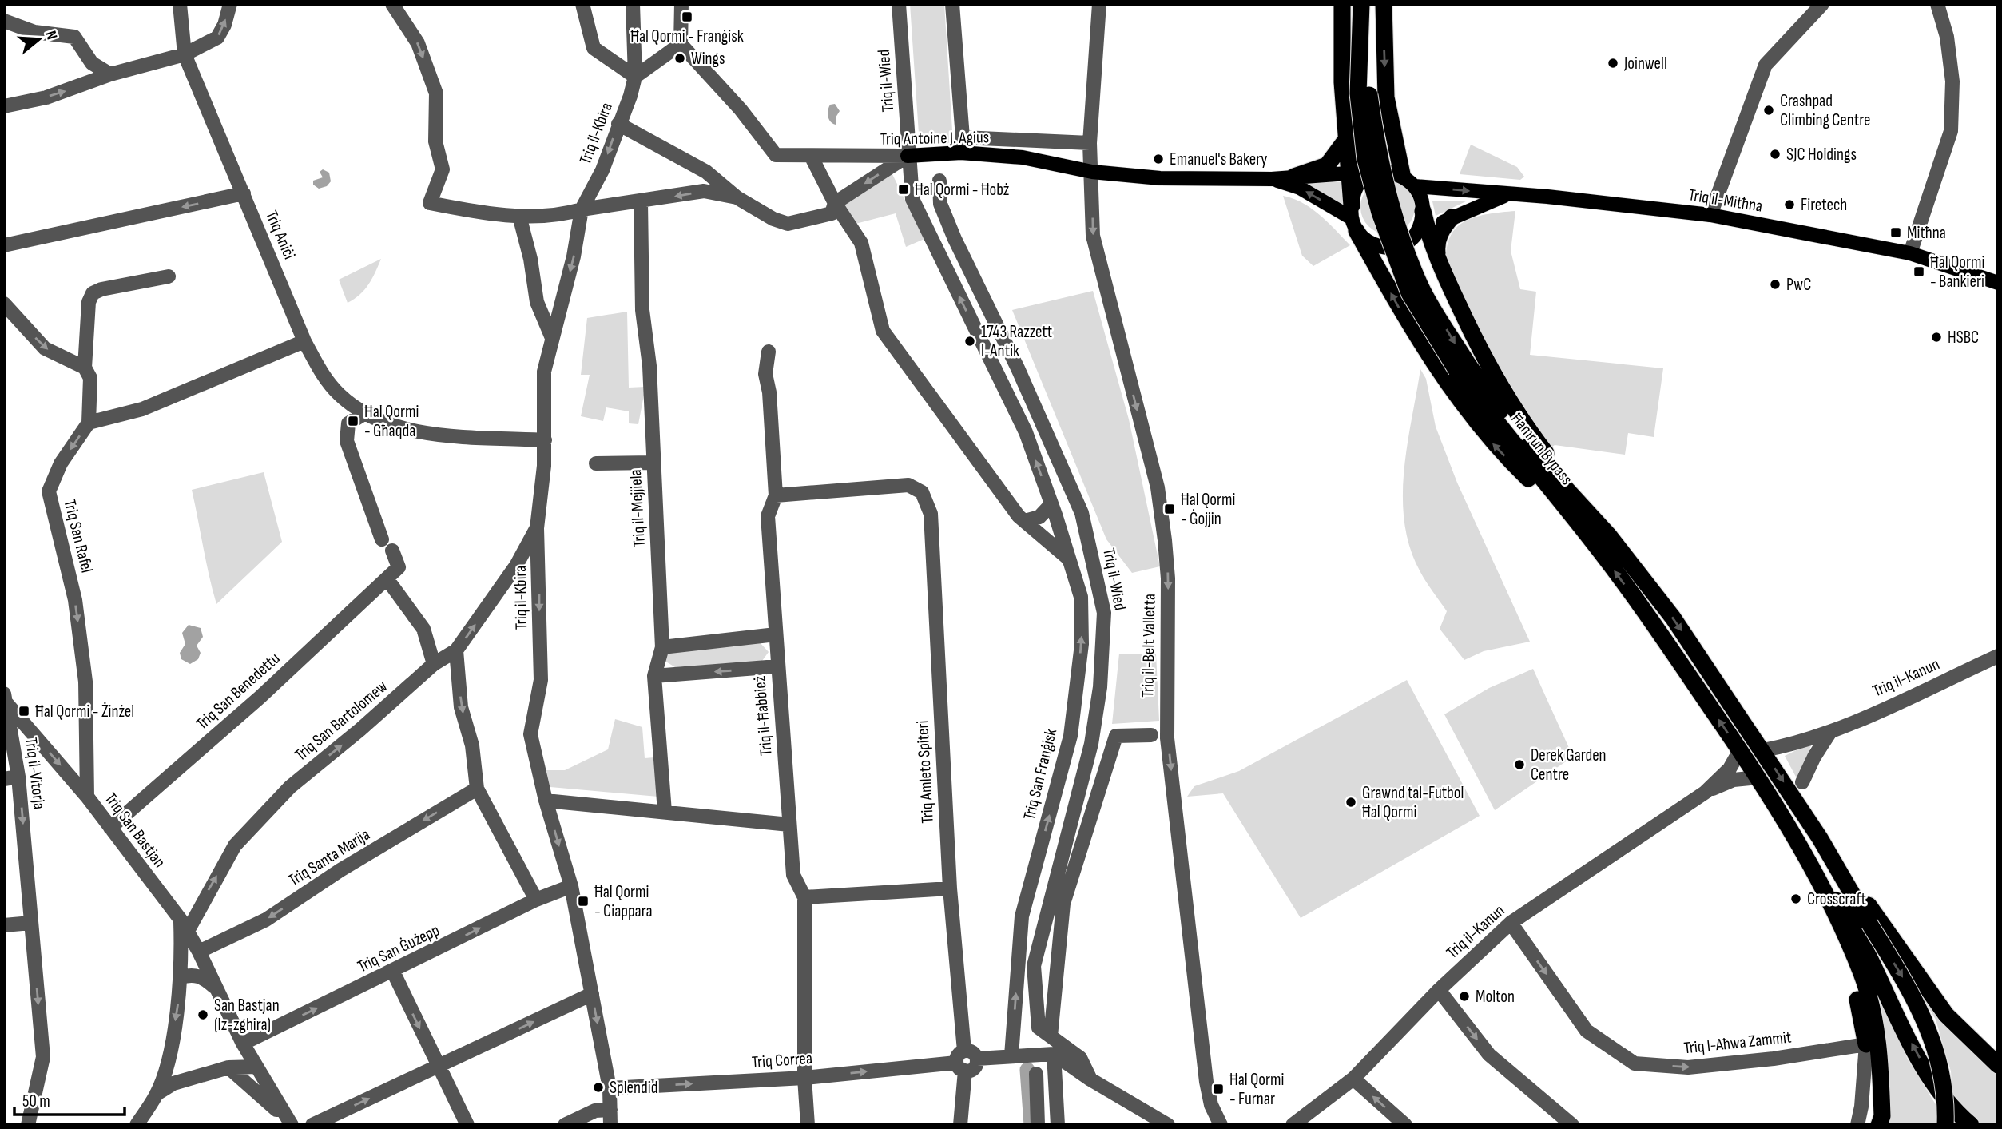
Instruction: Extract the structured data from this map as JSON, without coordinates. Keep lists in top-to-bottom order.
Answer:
{
  "streets": {
    "highway": ["Ħamrun Bypass"],
    "main road": ["Triq Antoine J. Agius", "Triq il-Mitħna"],
    "street": [
      "Triq il-Wied",
      "Triq il-Kbira",
      "Triq Aniċi",
      "Triq il-Mejjiela",
      "Triq San Rafel",
      "Triq il-Belt Valletta",
      "Triq il-Kanun",
      "Triq San Benedettu",
      "Triq il-Ħabbież",
      "Triq San Bartolomew",
      "Triq Amleto Spiteri",
      "Triq il-Vitorja",
      "Triq San Franġisk",
      "Triq San Bastjan",
      "Triq Santa Marija",
      "Triq San Ġużepp",
      "Triq l-Aħwa Zammit",
      "Triq Correa"
    ]
  },
  "crossings": [
    ["Triq il-Wied", "Triq Antoine J. Agius"],
    ["Triq il-Wied", "Triq San Franġisk"],
    ["Triq il-Kbira", "Triq Aniċi"],
    ["Triq il-Kbira", "Triq San Bartolomew"],
    ["Triq il-Kbira", "Triq San Ġużepp"],
    ["Triq il-Kbira", "Triq Correa"],
    ["Triq Antoine J. Agius", "Triq il-Belt Valletta"],
    ["Triq Antoine J. Agius", "Triq San Franġisk"],
    ["Ħamrun Bypass", "Triq il-Kanun"],
    ["Triq San Rafel", "Triq San Bastjan"],
    ["Triq il-Kanun", "Triq l-Aħwa Zammit"],
    ["Triq San Benedettu", "Triq San Bastjan"],
    ["Triq il-Ħabbież", "Triq Amleto Spiteri"],
    ["Triq il-Ħabbież", "Triq Correa"],
    ["Triq San Bartolomew", "Triq San Bastjan"],
    ["Triq Amleto Spiteri", "Triq Correa"],
    ["Triq il-Vitorja", "Triq San Bastjan"],
    ["Triq San Bastjan", "Triq Santa Marija"],
    ["Triq San Bastjan", "Triq San Ġużepp"]
  ],
  "one_way": [
    "Triq San Rafel",
    "Triq il-Belt Valletta",
    "Triq San Bartolomew",
    "Triq il-Vitorja",
    "Triq Santa Marija",
    "Triq l-Aħwa Zammit",
    "Triq Correa"
  ],
  "places": {
    "transit": [
      "Ħal Qormi - Franġisk",
      "Ħal Qormi - Ħobż",
      "Mitħna",
      "Ħal Qormi - Bankieri",
      "Ħal Qormi - Għaqda",
      "Ħal Qormi - Ġojjin",
      "Ħal Qormi - Żinżel",
      "Ħal Qormi - Ciappara",
      "Ħal Qormi - Furnar"
    ],
    "other": [
      "Wings",
      "Joinwell",
      "Crashpad Climbing Centre",
      "SJC Holdings",
      "Emanuel's Bakery",
      "Firetech",
      "PwC",
      "HSBC",
      "1743 Razzett l-Antik",
      "Derek Garden Centre",
      "Grawnd tal-Futbol Ħal Qormi",
      "Crosscraft",
      "Molton",
      "San Bastjan (Iz-zghira)",
      "Splendid"
    ]
  },
  "scale_bar": "50 m",
  "north": "right"
}
